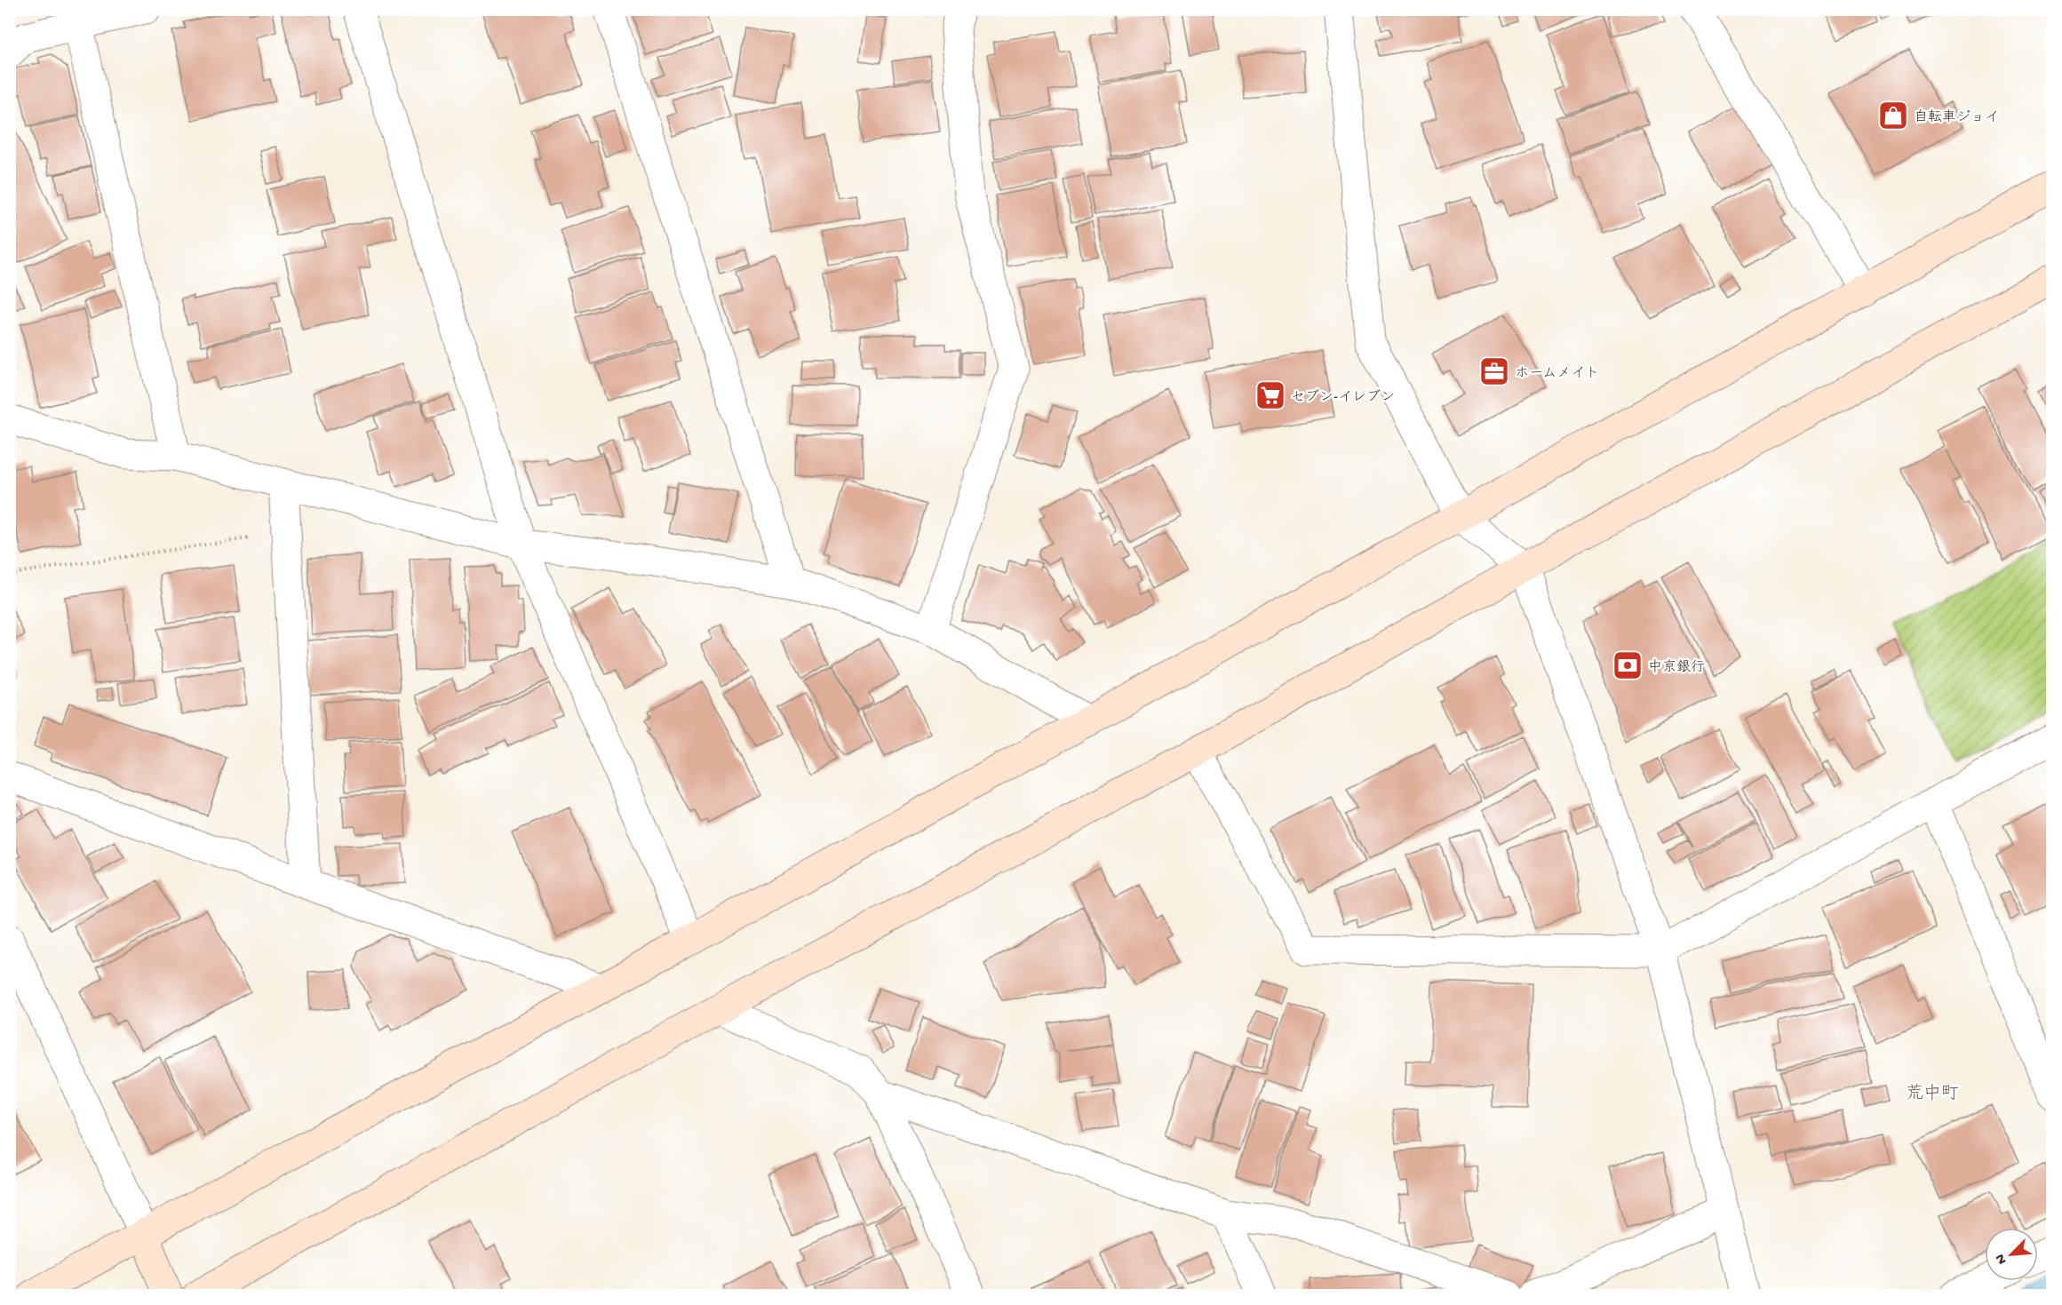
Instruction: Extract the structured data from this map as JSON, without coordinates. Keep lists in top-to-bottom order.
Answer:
{
  "districts": ["荒中町"],
  "places": {
    "shop": ["自転車ジョイ"],
    "office": ["ホームメイト"],
    "supermarket": ["セブン-イレブン"],
    "bank": ["中京銀行"]
  },
  "north": "bottom left"
}
